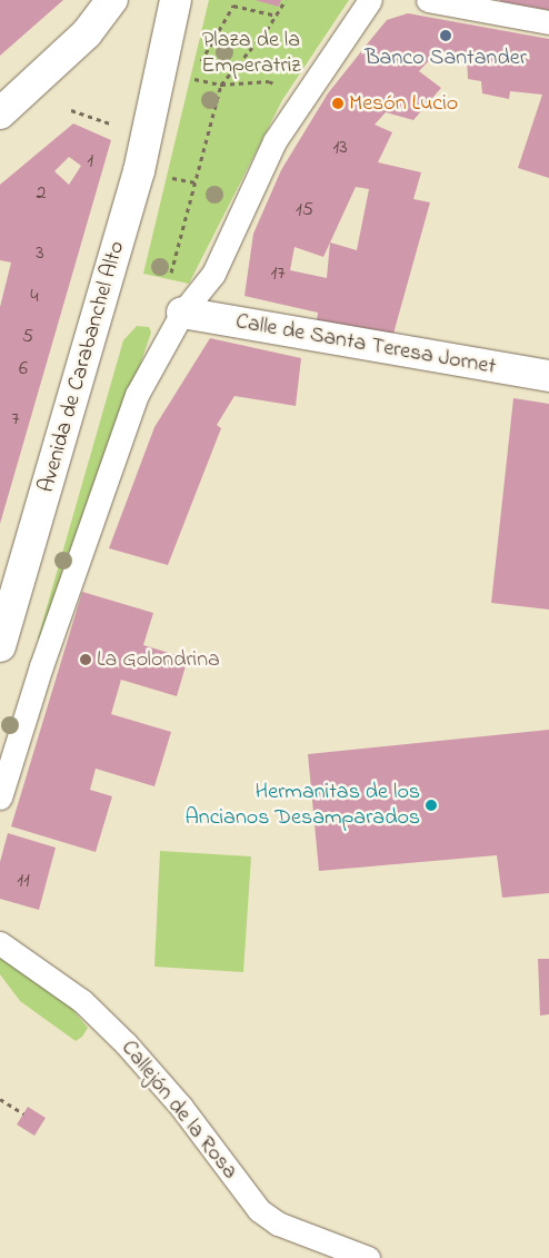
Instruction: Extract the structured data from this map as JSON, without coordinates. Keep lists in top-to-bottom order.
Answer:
{
  "streets": {
    "main road": ["Calle de Santa Teresa Jornet", "Avenida de Carabanchel Alto"],
    "street": ["Callejón de la Rosa"]
  },
  "parks": ["Plaza de la Emperatriz"],
  "places": [
    "Banco Santander",
    "Mesón Lucio",
    "La Golondrina",
    "Hermanitas de los Ancianos Desamparados"
  ],
  "house_numbers": [
    "13",
    "1",
    "2",
    "15",
    "3",
    "17",
    "4",
    "5",
    "6",
    "7",
    "11"
  ]
}
